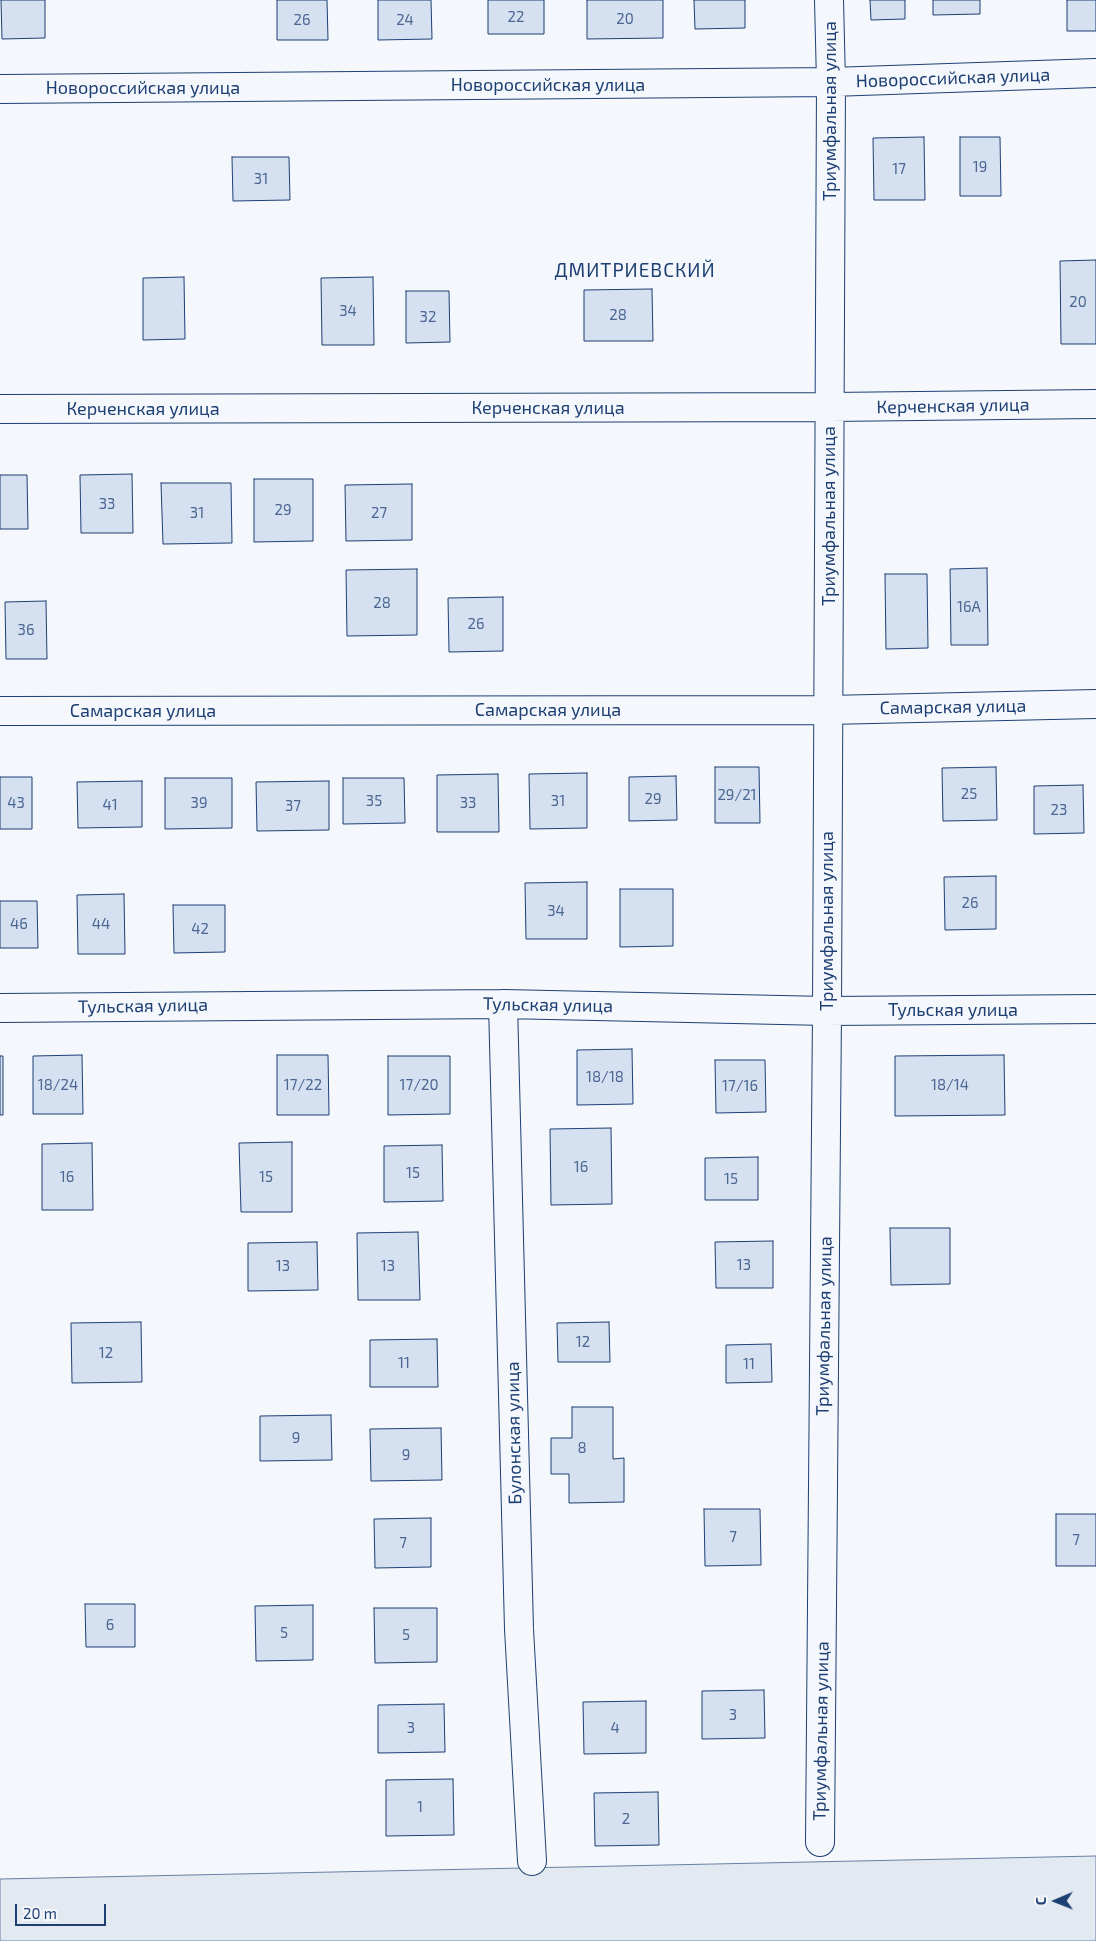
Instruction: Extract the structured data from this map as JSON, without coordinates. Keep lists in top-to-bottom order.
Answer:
{
  "streets": {
    "street": [
      "Новороссийская улица",
      "Триумфальная улица",
      "Керченская улица",
      "Самарская улица",
      "Тульская улица",
      "Булонская улица"
    ]
  },
  "crossings": [
    ["Новороссийская улица", "Триумфальная улица"],
    ["Триумфальная улица", "Керченская улица"],
    ["Триумфальная улица", "Самарская улица"],
    ["Триумфальная улица", "Тульская улица"],
    ["Тульская улица", "Булонская улица"]
  ],
  "districts": ["ДМИТРИЕВСКИЙ"],
  "house_numbers": [
    "22",
    "20",
    "26",
    "24",
    "19",
    "17",
    "31",
    "20",
    "34",
    "28",
    "32",
    "33",
    "29",
    "31",
    "27",
    "28",
    "16А",
    "26",
    "36",
    "25",
    "29/21",
    "29",
    "35",
    "31",
    "43",
    "39",
    "33",
    "41",
    "37",
    "23",
    "26",
    "34",
    "46",
    "44",
    "42",
    "18/18",
    "18/24",
    "17/22",
    "17/20",
    "18/14",
    "17/16",
    "16",
    "15",
    "16",
    "15",
    "15",
    "13",
    "13",
    "13",
    "12",
    "12",
    "11",
    "11",
    "9",
    "8",
    "9",
    "7",
    "7",
    "7",
    "6",
    "5",
    "5",
    "3",
    "3",
    "4",
    "1",
    "2"
  ],
  "scale_bar": "20 m",
  "north": "left"
}
